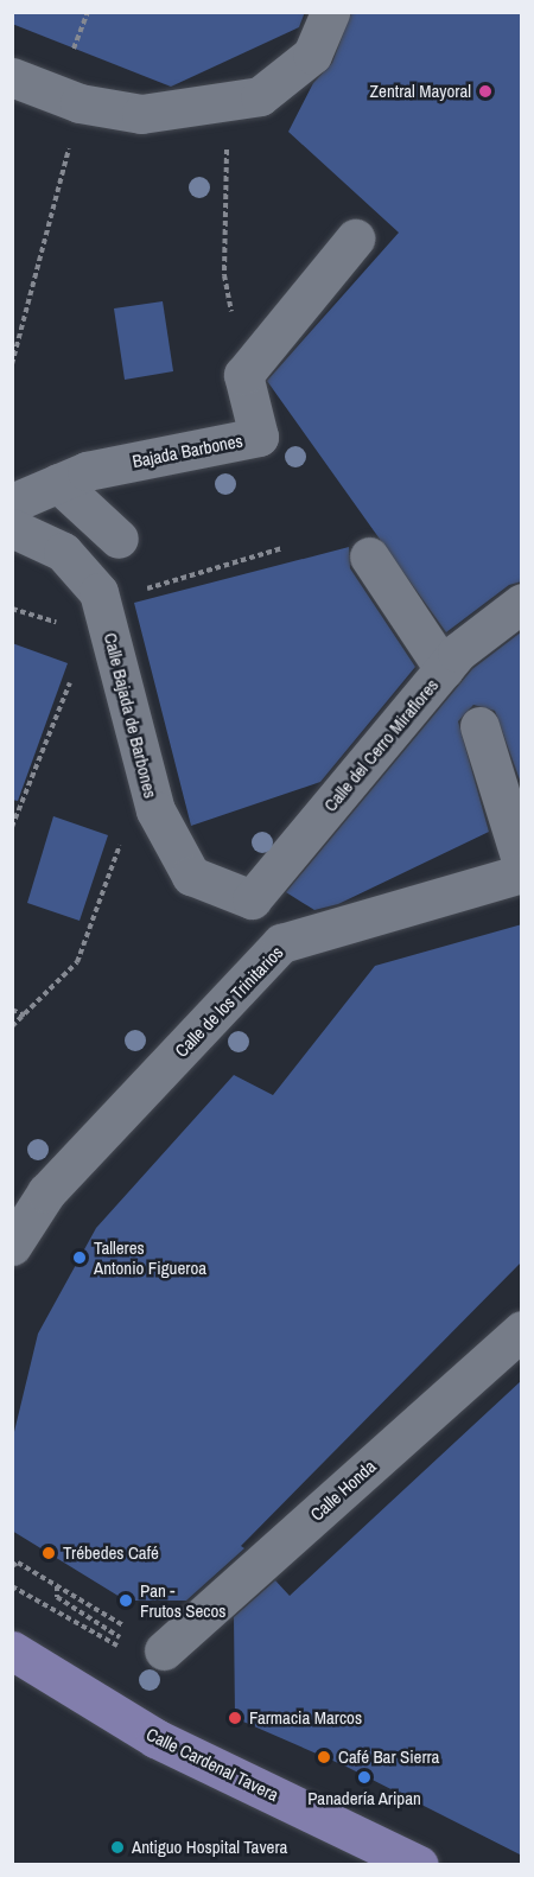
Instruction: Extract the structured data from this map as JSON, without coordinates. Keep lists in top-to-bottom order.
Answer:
{
  "streets": {
    "main road": ["Calle Cardenal Tavera"],
    "street": [
      "Bajada Barbones",
      "Calle Bajada de Barbones",
      "Calle del Cerro Miraflores",
      "Calle de los Trinitarios",
      "Calle Honda"
    ]
  },
  "crossings": [
    ["Bajada Barbones", "Calle Bajada de Barbones"],
    ["Calle Bajada de Barbones", "Calle del Cerro Miraflores"]
  ],
  "places": [
    "Zentral Mayoral",
    "Talleres Antonio Figueroa",
    "Trébedes Café",
    "Pan - Frutos Secos",
    "Farmacia Marcos",
    "Café Bar Sierra",
    "Panadería Aripan",
    "Antiguo Hospital Tavera"
  ]
}
